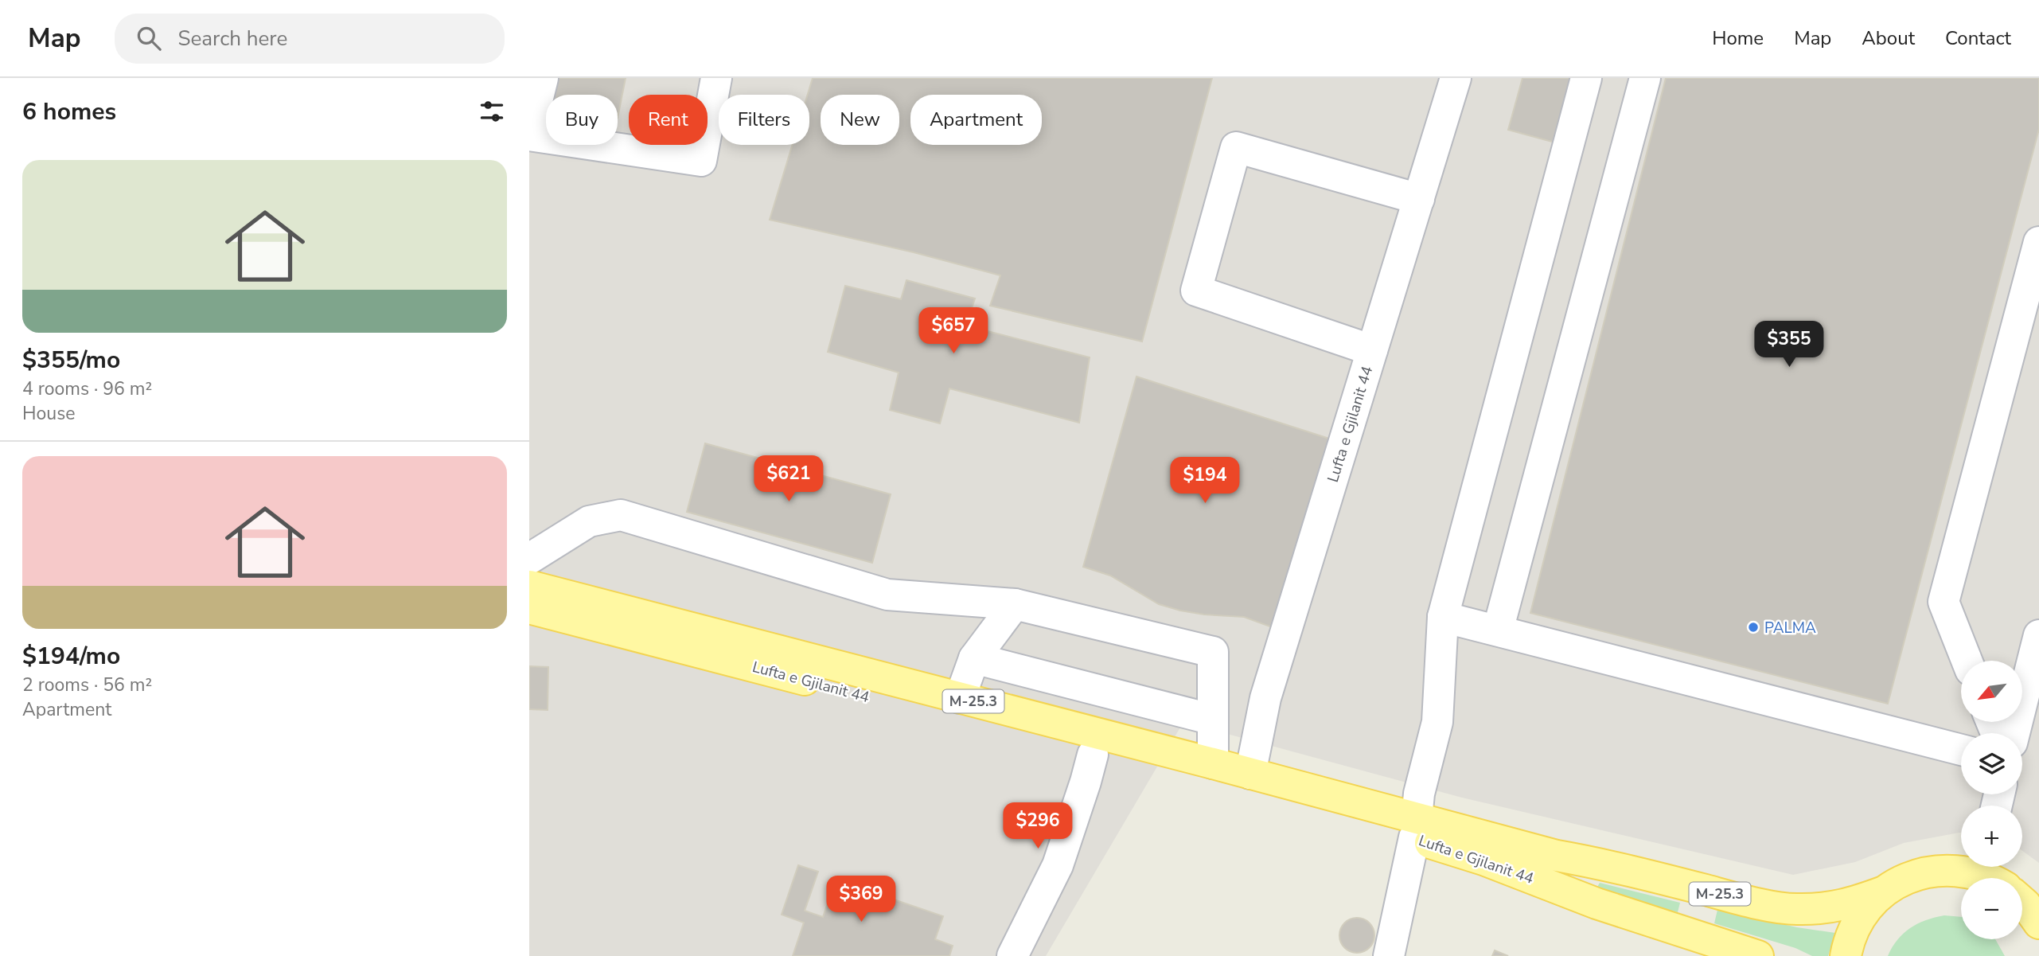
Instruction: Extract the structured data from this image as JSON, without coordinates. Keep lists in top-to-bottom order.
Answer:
{
  "streets": {
    "main road": ["Lufta e Gjilanit 44", "M-25.3"]
  },
  "crossings": [
    ["Lufta e Gjilanit 44", "M-25.3"]
  ],
  "places": ["PALMA"],
  "north": "bottom left",
  "page": {
    "header": "Map",
    "search": "Search here",
    "nav": [
      "Home",
      "Map",
      "About",
      "Contact"
    ],
    "heading": "6 homes",
    "chip": [
      "Buy",
      "Rent",
      "Filters",
      "New",
      "Apartment"
    ],
    "list": [
      {
        "name": "$355/mo",
        "note": "4 rooms · 96 m² · House"
      },
      {
        "name": "$194/mo",
        "note": "2 rooms · 56 m² · Apartment"
      }
    ],
    "price": [
      "$657",
      "$355",
      "$621",
      "$194",
      "$296",
      "$369"
    ],
    "map_buttons": ["+", "−"]
  }
}
